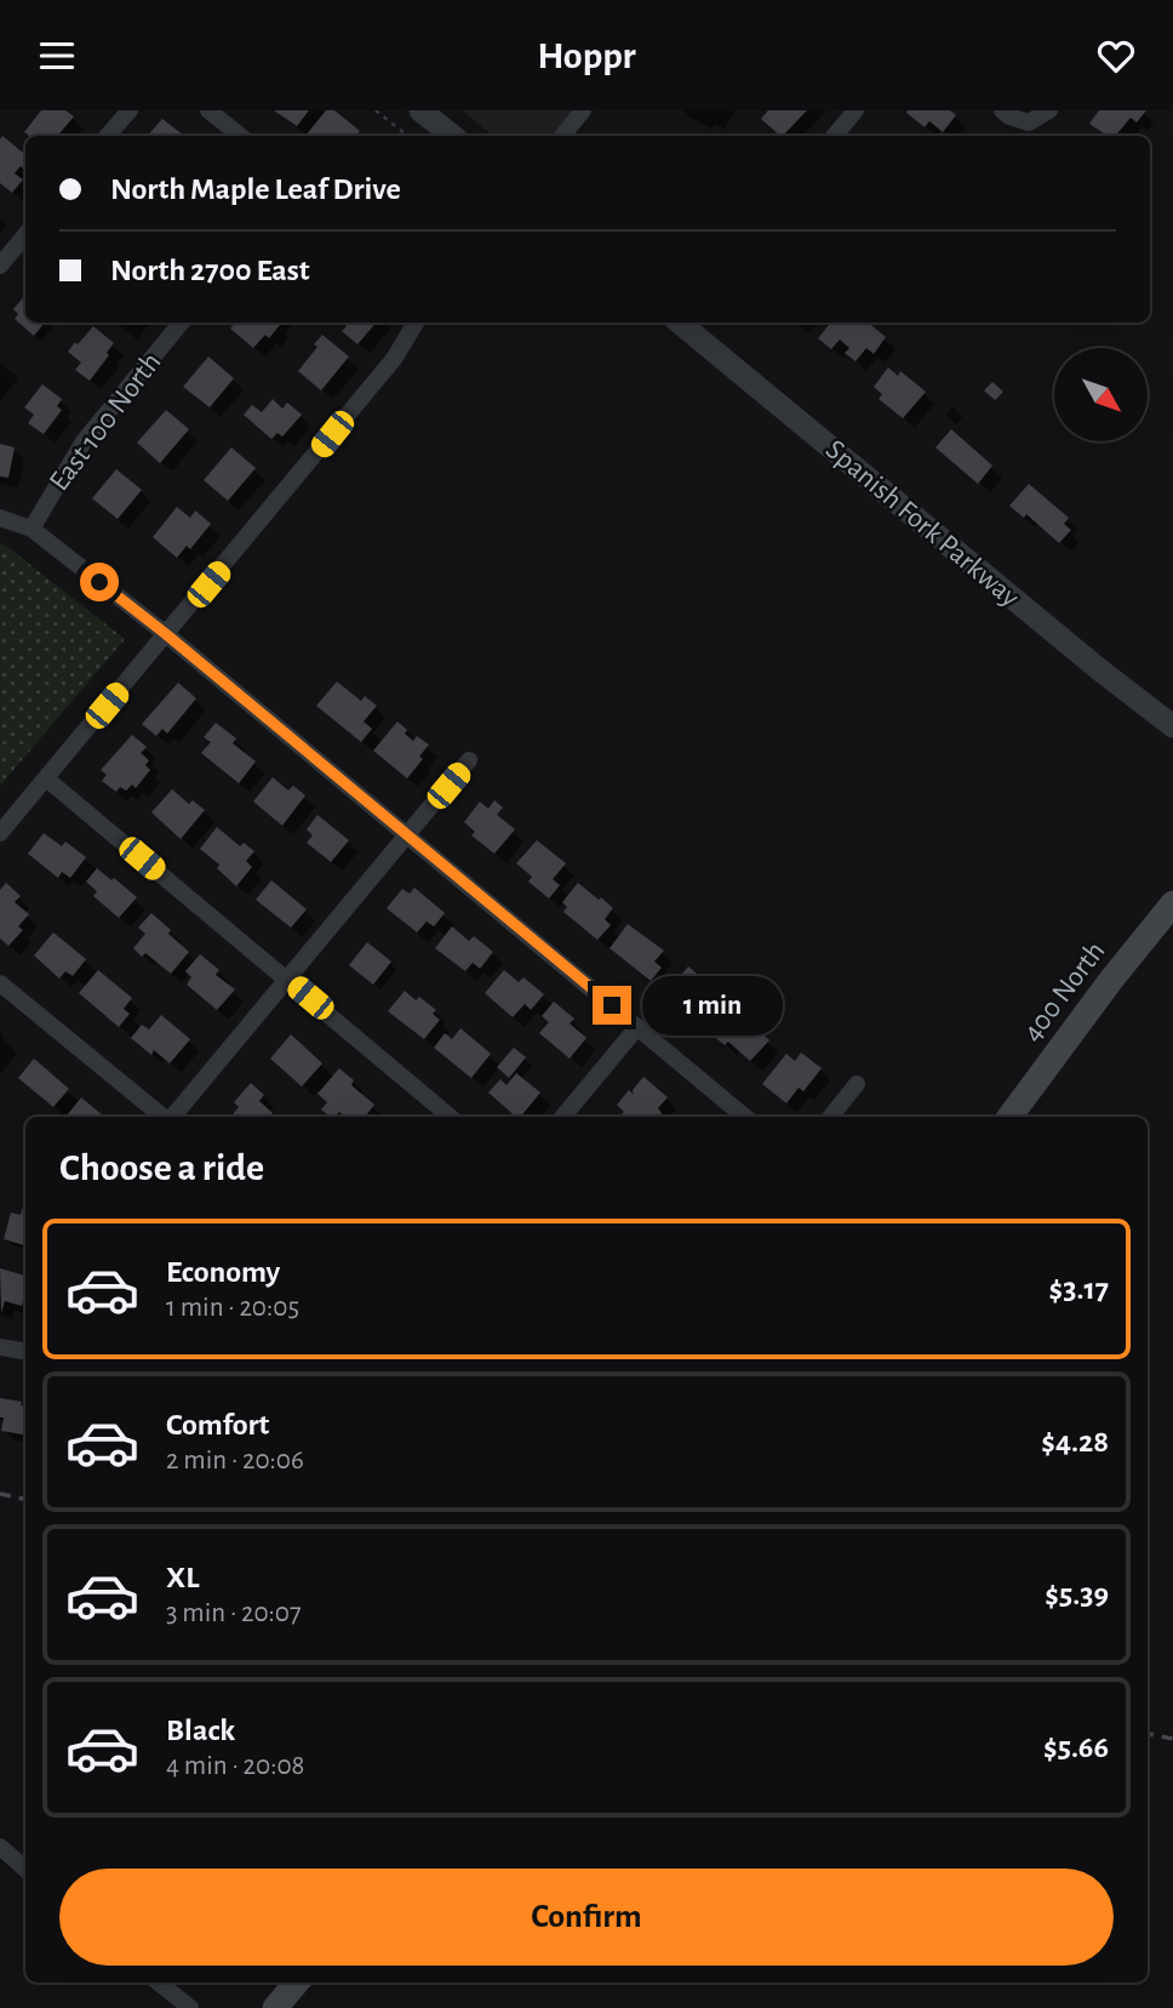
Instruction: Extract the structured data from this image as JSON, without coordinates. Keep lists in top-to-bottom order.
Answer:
{
  "streets": {
    "main road": ["400 North"],
    "street": ["East 100 North", "Spanish Fork Parkway"]
  },
  "north": "bottom right",
  "page": {
    "header": "Hoppr",
    "banner": ["North Maple Leaf Drive", "North 2700 East"],
    "bubble": "1 min",
    "heading": "Choose a ride",
    "list": [
      {
        "name": "Economy",
        "note": "1 min · 20:05",
        "value": "$3.17"
      },
      {
        "name": "Comfort",
        "note": "2 min · 20:06",
        "value": "$4.28"
      },
      {
        "name": "XL",
        "note": "3 min · 20:07",
        "value": "$5.39"
      },
      {
        "name": "Black",
        "note": "4 min · 20:08",
        "value": "$5.66"
      }
    ],
    "buttons": "Confirm"
  }
}
